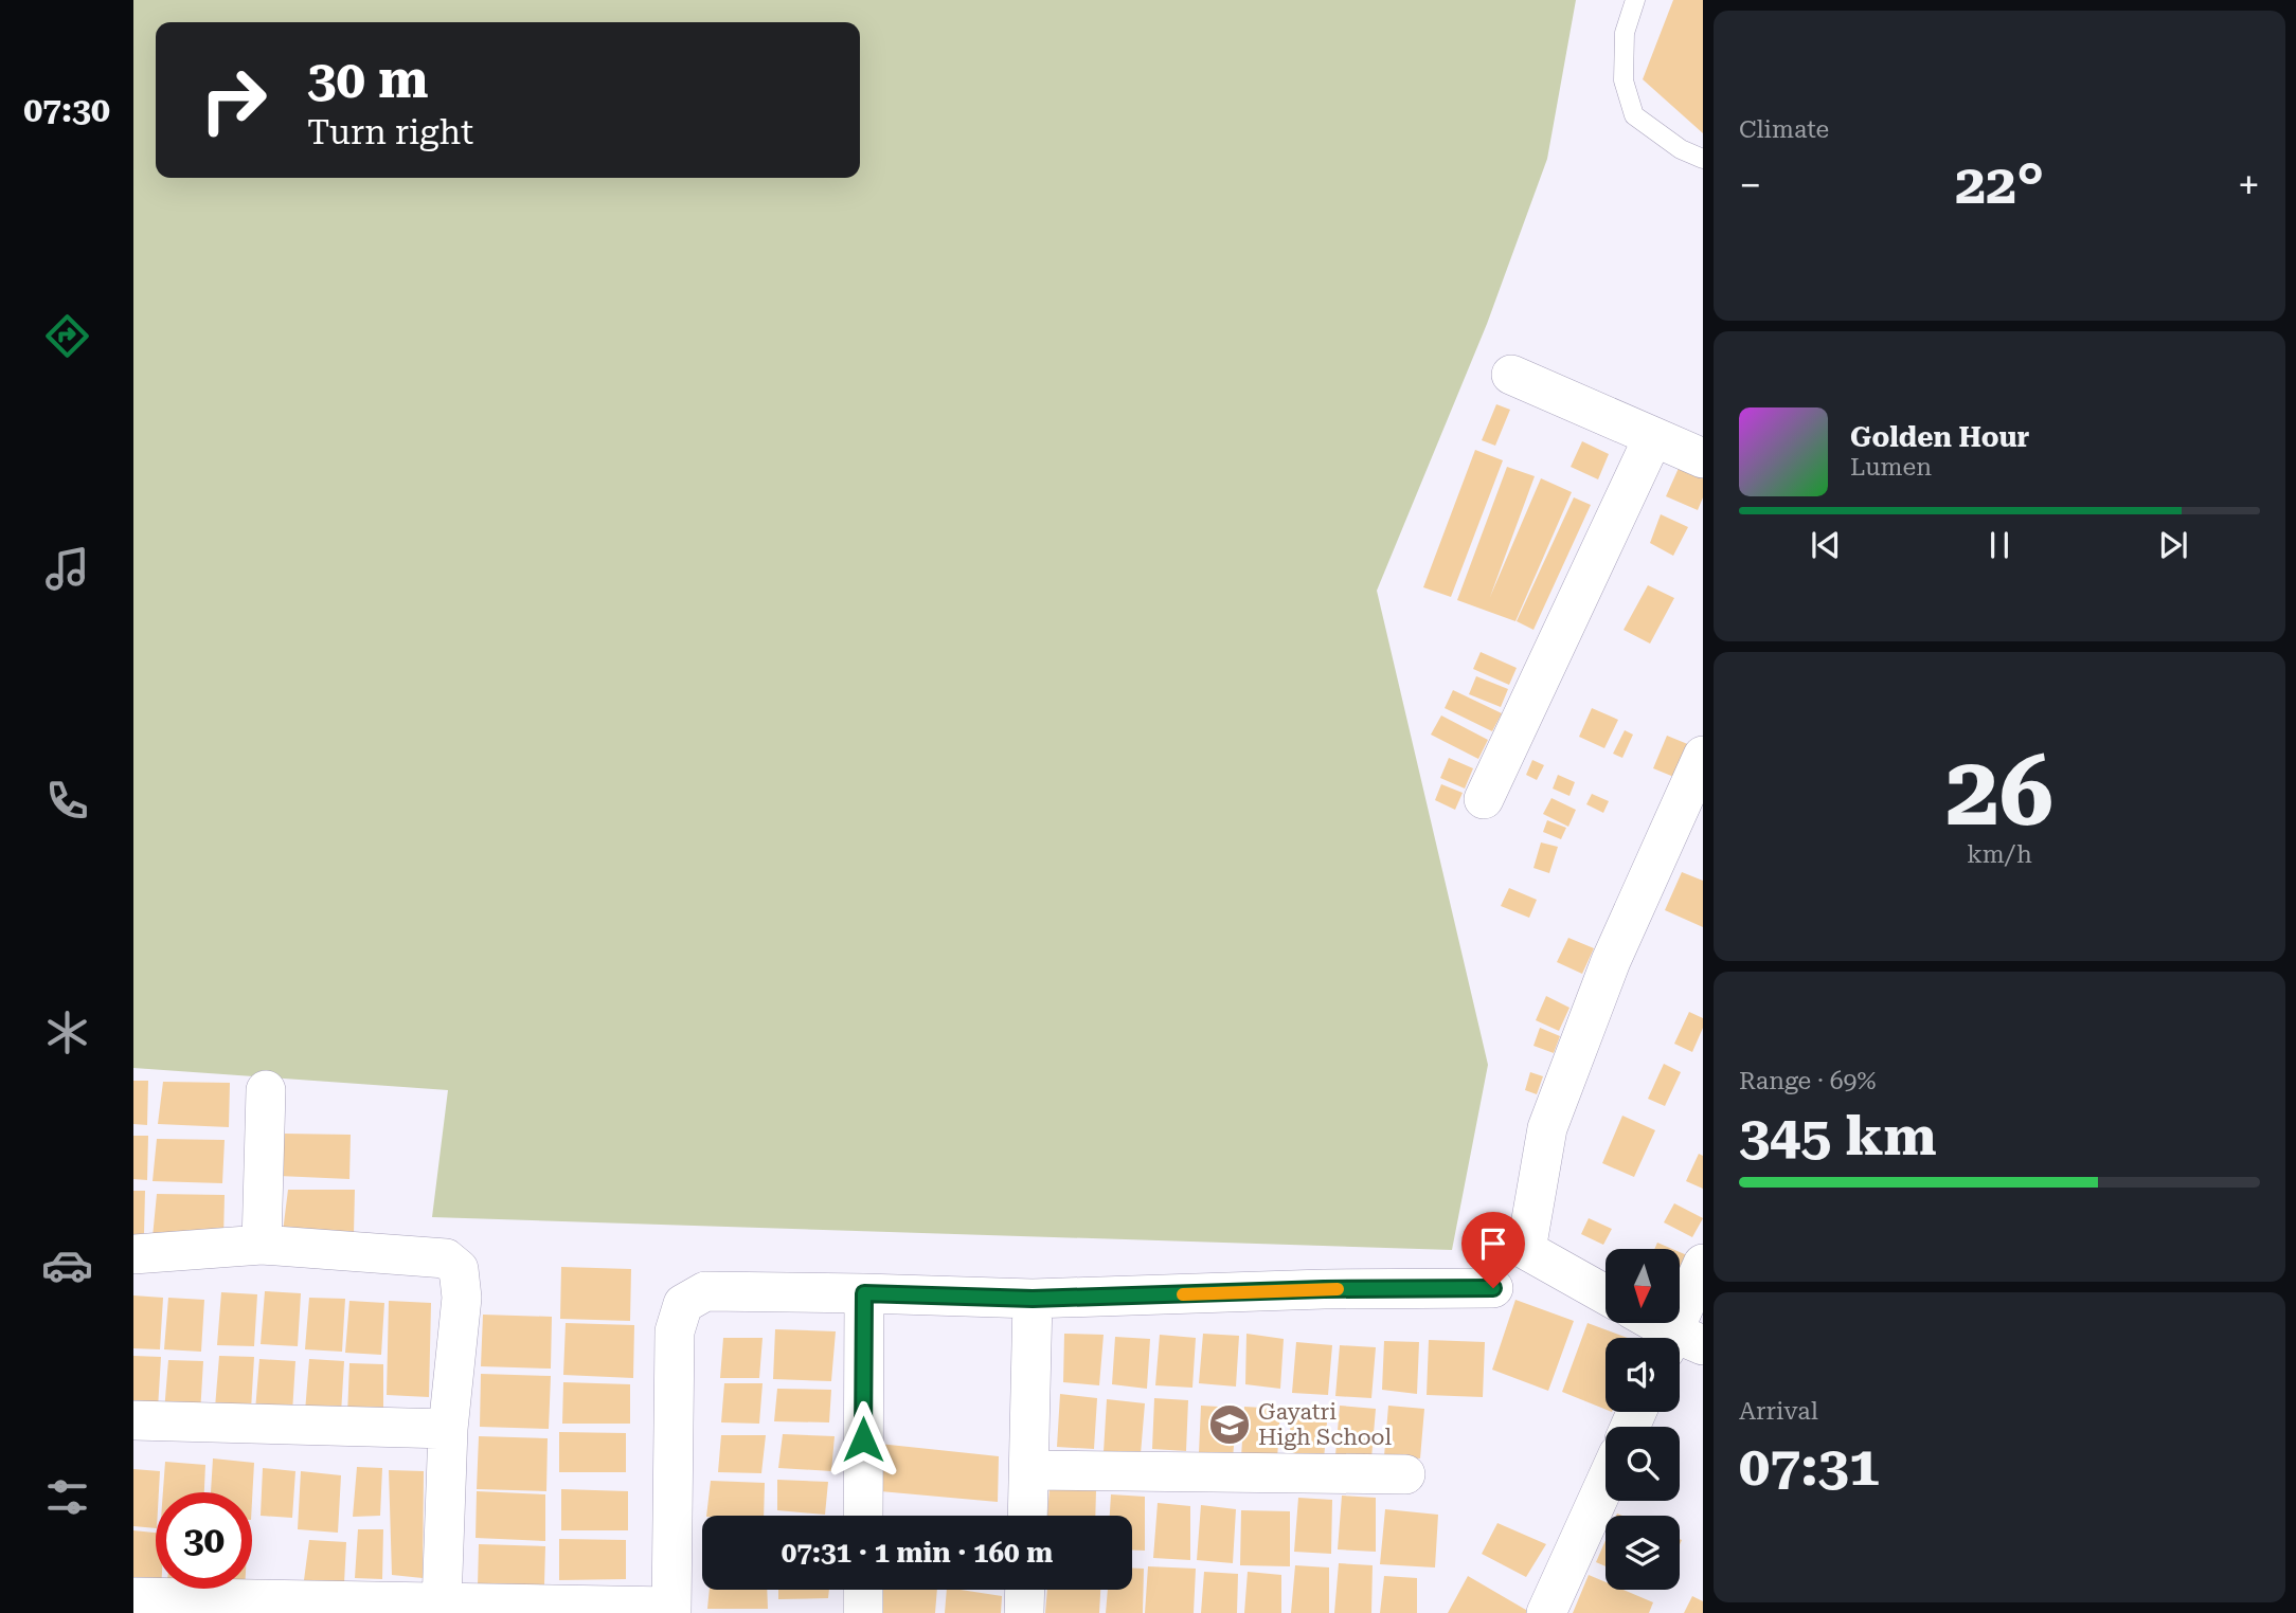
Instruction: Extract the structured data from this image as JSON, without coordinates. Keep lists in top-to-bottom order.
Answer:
{
  "places": {
    "school or university": ["Gayatri High School"]
  },
  "north": "bottom",
  "page": {
    "tabs": "07:30",
    "tile": [
      "Climate",
      ["26", "km/h"],
      ["Range · 69%", "345 km"],
      ["Arrival", "07:31"]
    ],
    "turn": ["30 m", "Turn right"],
    "heat": ["−", "22°", "+"],
    "song": ["Golden Hour", "Lumen"],
    "limit": "30",
    "trip": "07:31 · 1 min · 160 m"
  }
}
